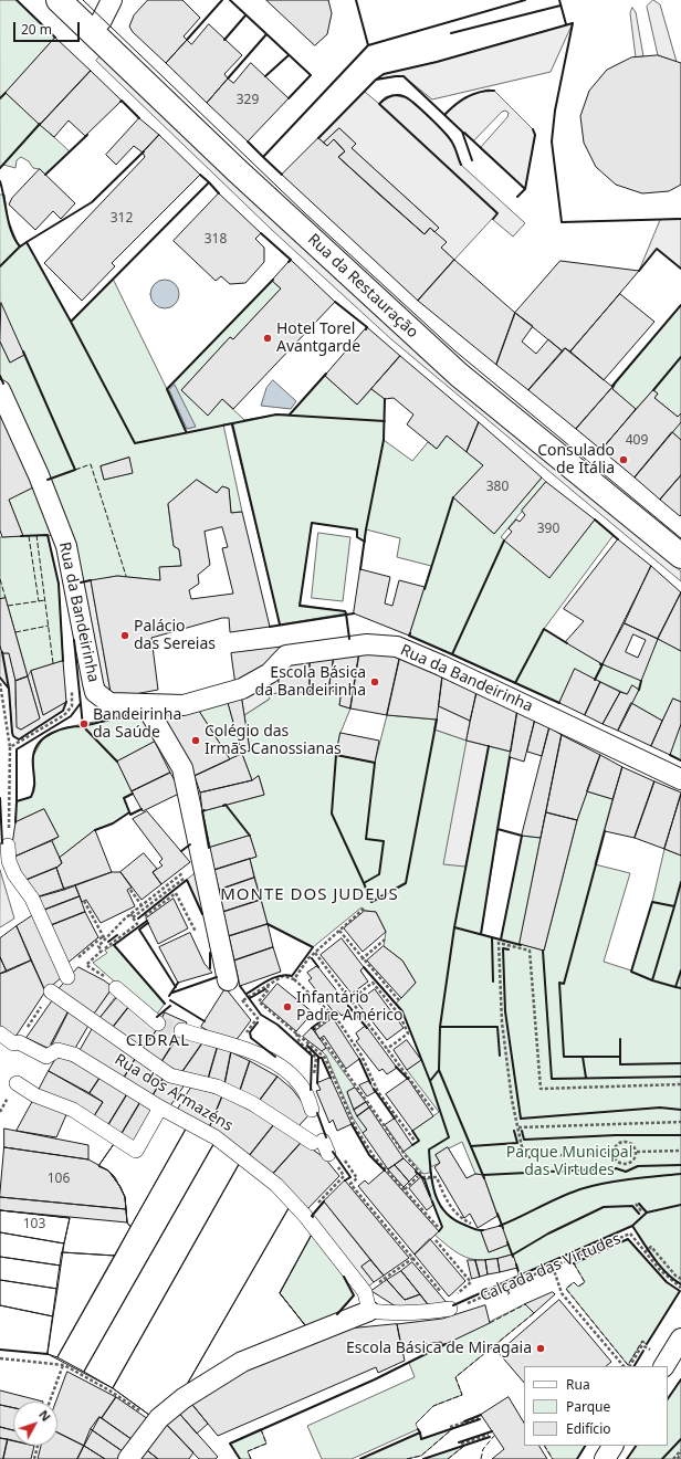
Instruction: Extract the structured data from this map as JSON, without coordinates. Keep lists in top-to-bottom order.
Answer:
{
  "streets": {
    "main road": ["Rua da Restauração"],
    "street": ["Rua da Bandeirinha", "Rua dos Armazéns"],
    "path": ["Calçada das Virtudes"]
  },
  "districts": ["MONTE DOS JUDEUS", "CIDRAL"],
  "parks": ["Parque Municipal das Virtudes"],
  "places": [
    "Hotel Torel Avantgarde",
    "Consulado de Itália",
    "Palácio das Sereias",
    "Escola Básica da Bandeirinha",
    "Bandeirinha da Saúde",
    "Colégio das Irmãs Canossianas",
    "Infantário Padre Américo",
    "Escola Básica de Miragaia"
  ],
  "house_numbers": [
    "329",
    "312",
    "318",
    "409",
    "380",
    "390",
    "106",
    "103"
  ],
  "legend": ["Rua", "Parque", "Edifício"],
  "scale_bar": "20 m",
  "north": "top right"
}
